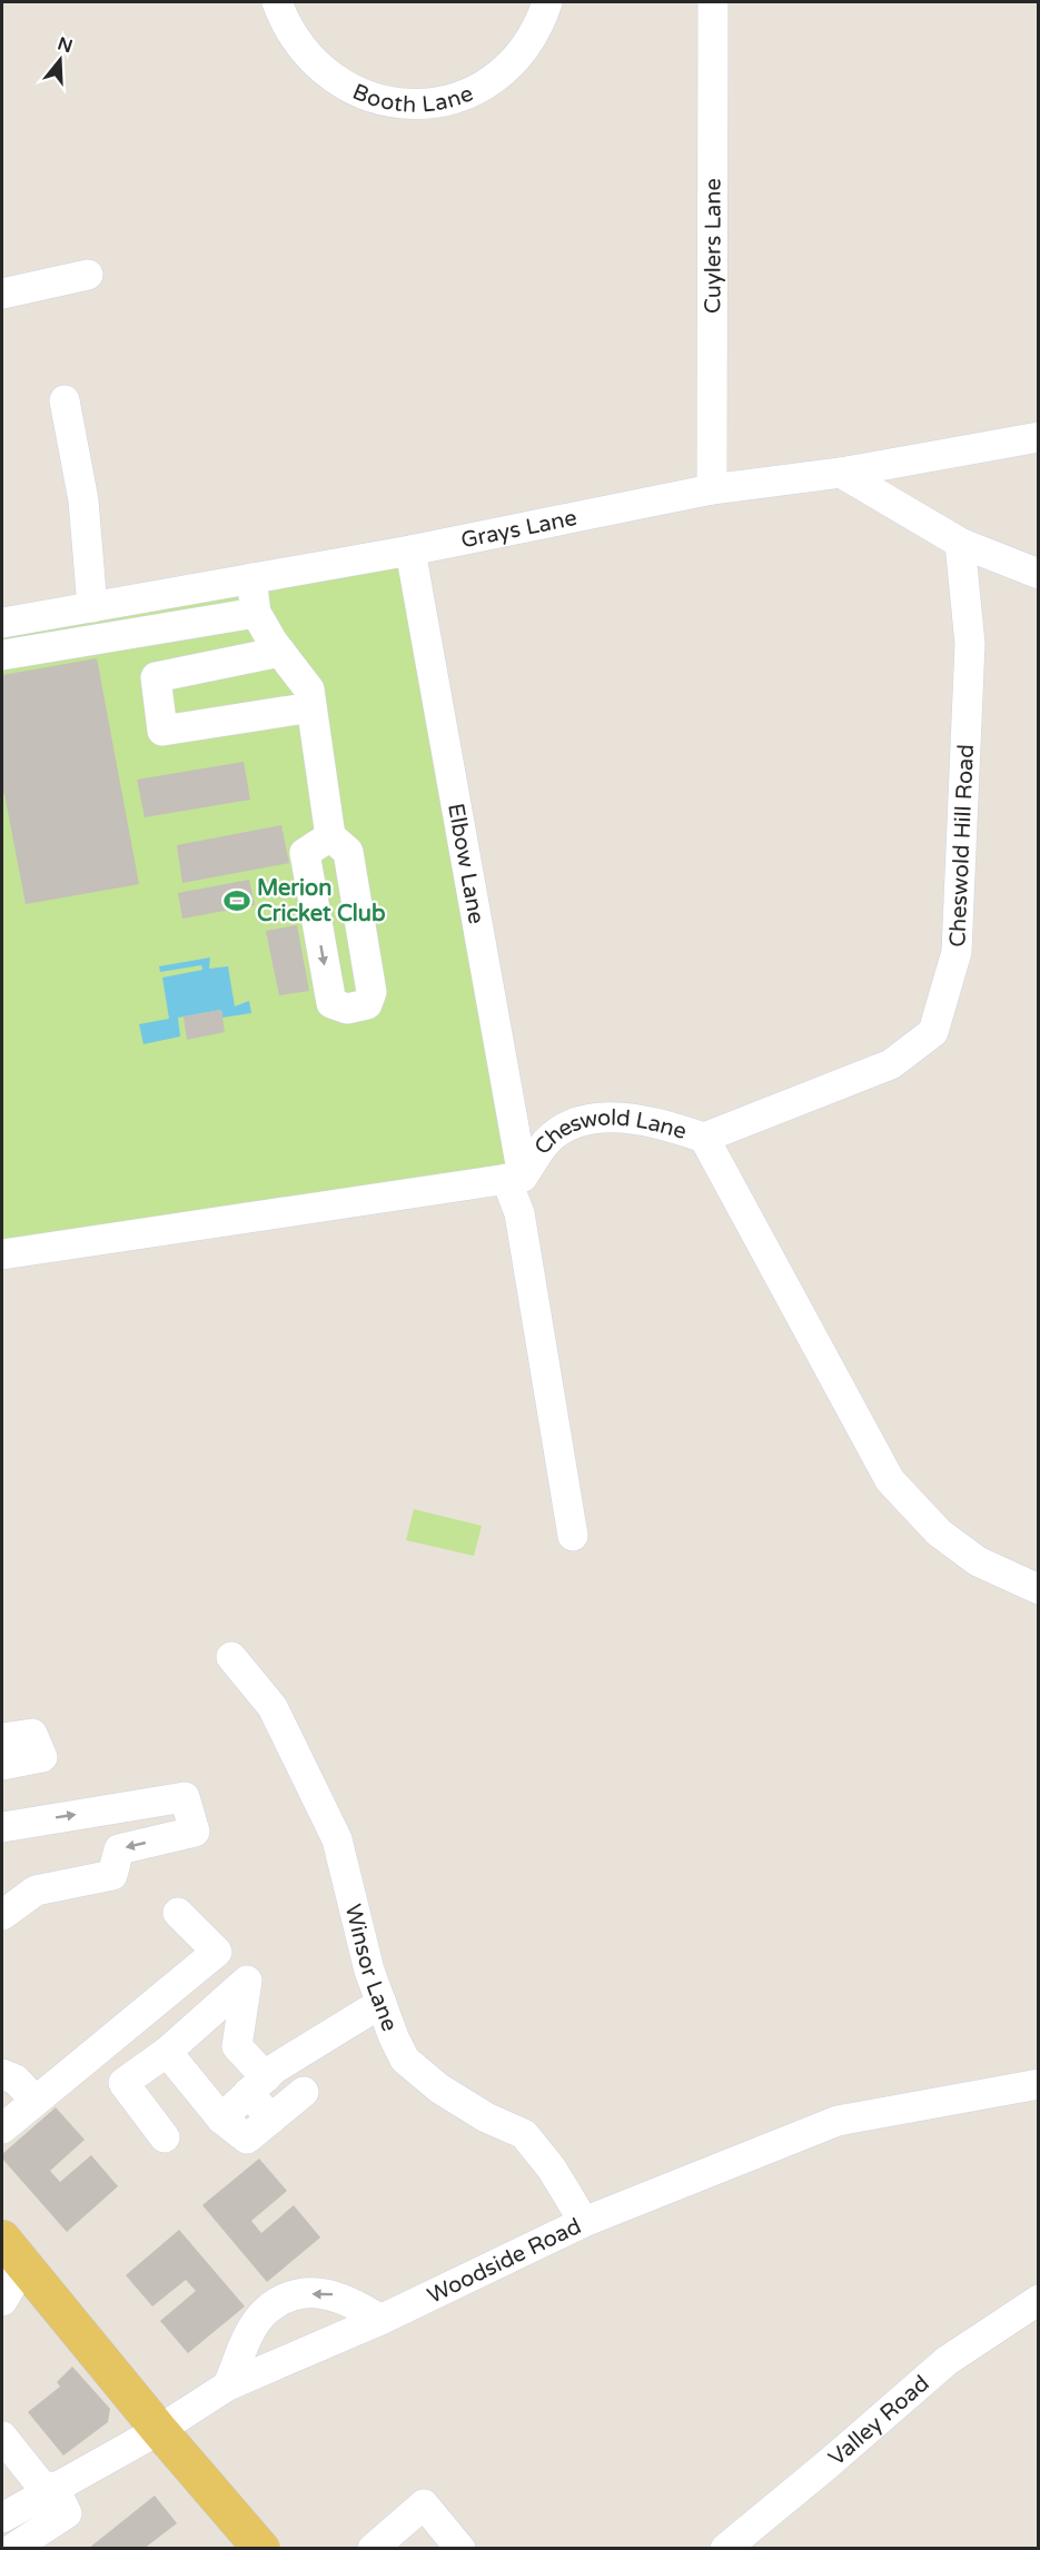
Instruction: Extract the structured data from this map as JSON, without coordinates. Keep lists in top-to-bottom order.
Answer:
{
  "streets": {
    "street": [
      "Booth Lane",
      "Cuylers Lane",
      "Grays Lane",
      "Cheswold Hill Road",
      "Elbow Lane",
      "Cheswold Lane",
      "Winsor Lane",
      "Woodside Road",
      "Valley Road"
    ]
  },
  "crossings": [
    ["Cuylers Lane", "Grays Lane"],
    ["Grays Lane", "Elbow Lane"],
    ["Cheswold Hill Road", "Cheswold Lane"],
    ["Elbow Lane", "Cheswold Lane"],
    ["Winsor Lane", "Woodside Road"]
  ],
  "places": {
    "sports": ["Merion Cricket Club"]
  },
  "north": "top"
}
